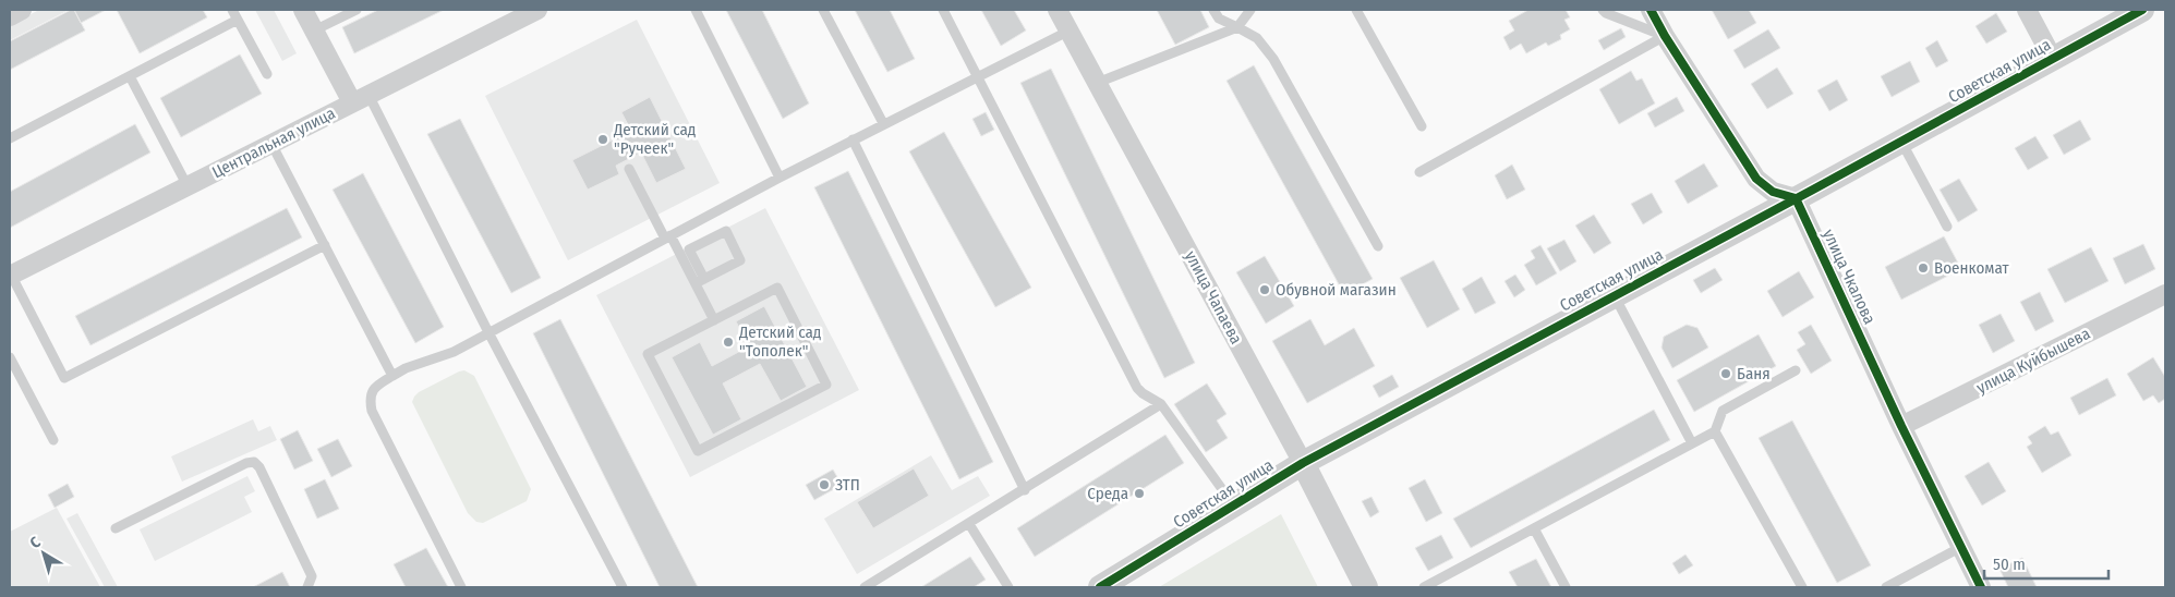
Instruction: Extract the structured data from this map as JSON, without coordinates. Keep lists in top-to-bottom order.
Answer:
{
  "streets": {
    "street": [
      "Советская улица",
      "Центральная улица",
      "улица Чкалова",
      "улица Чапаева",
      "улица Куйбышева"
    ]
  },
  "crossings": [
    ["Советская улица", "улица Чкалова"],
    ["Советская улица", "улица Чапаева"],
    ["улица Чкалова", "улица Куйбышева"]
  ],
  "places": [
    "Детский сад \"Ручеек\"",
    "Военкомат",
    "Обувной магазин",
    "Детский сад \"Тополек\"",
    "Баня",
    "ЗТП",
    "Среда"
  ],
  "scale_bar": "50 m",
  "north": "top left"
}
